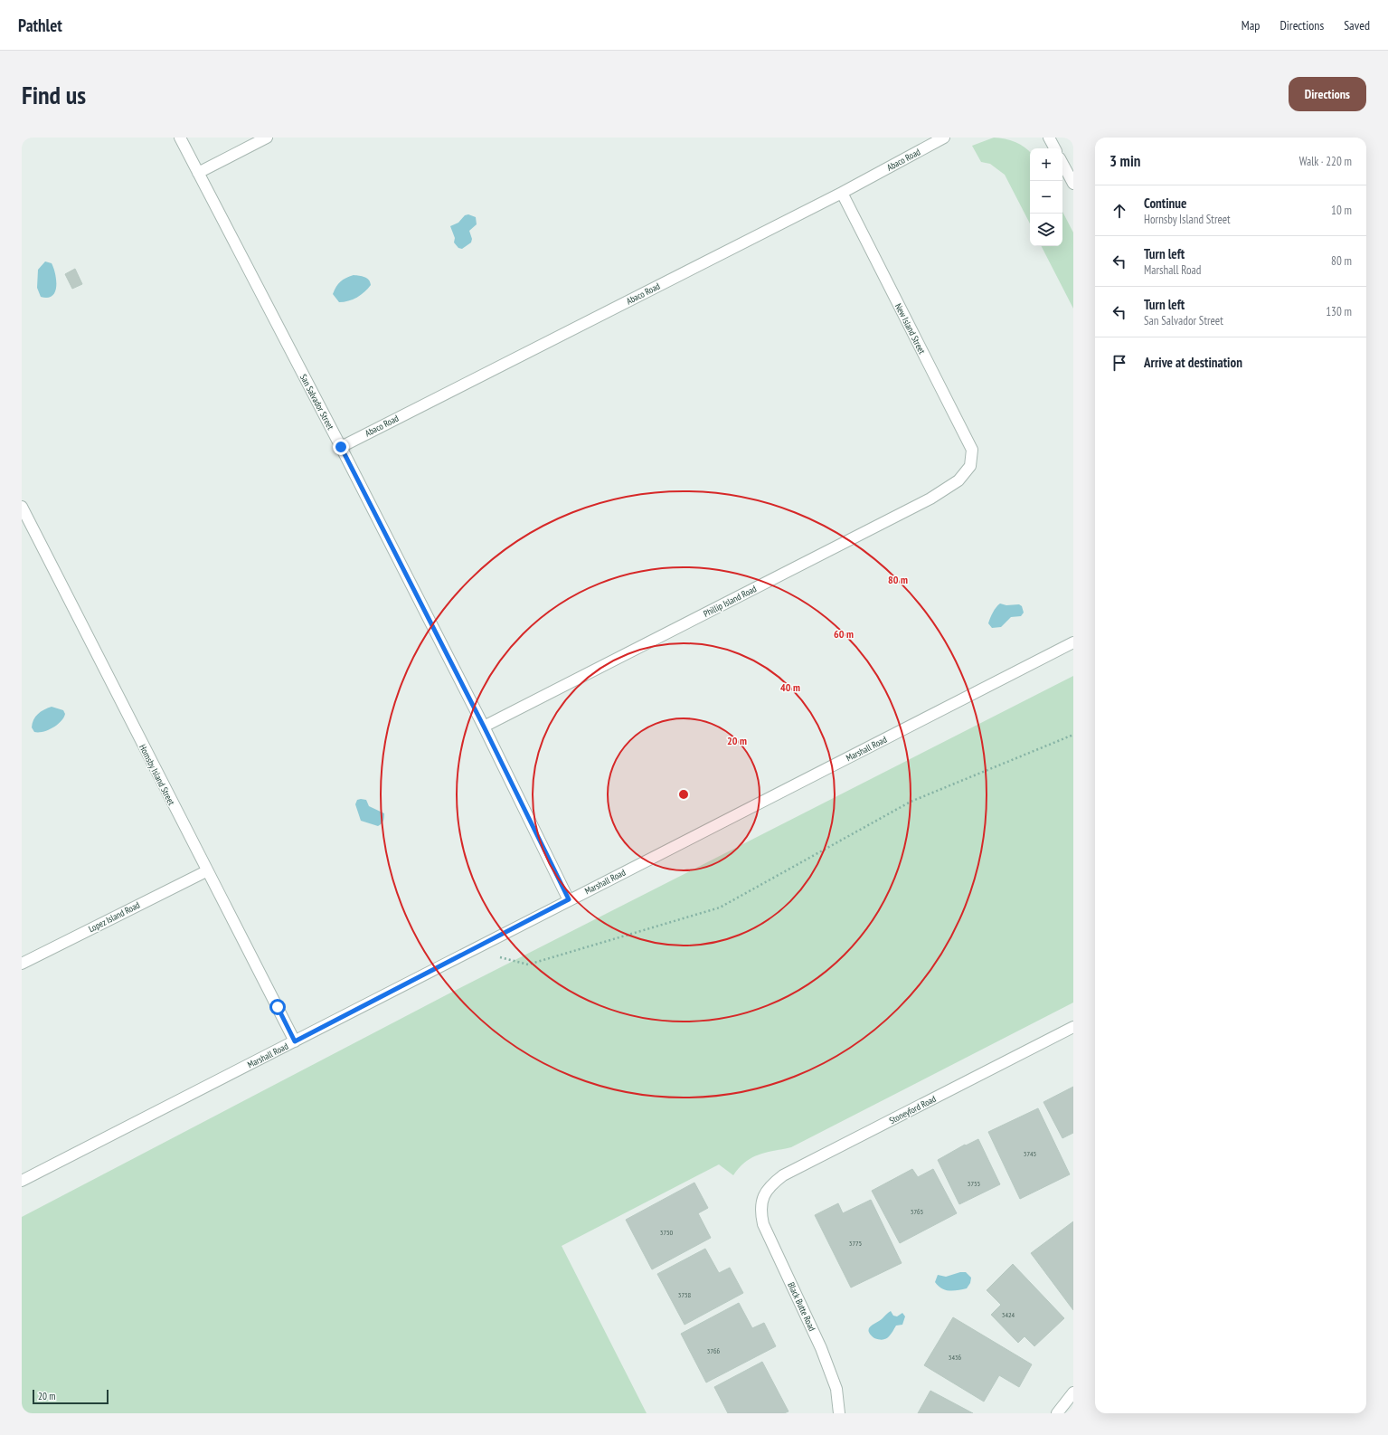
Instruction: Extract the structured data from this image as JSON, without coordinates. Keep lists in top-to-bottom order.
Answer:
{
  "streets": {
    "street": [
      "Abaco Road",
      "New Island Street",
      "San Salvador Street",
      "Phillip Island Road",
      "Marshall Road",
      "Hornsby Island Street",
      "Lopez Island Road",
      "Stoneyford Road",
      "Black Butte Road"
    ]
  },
  "crossings": [
    ["Abaco Road", "New Island Street"],
    ["Abaco Road", "San Salvador Street"],
    ["New Island Street", "Phillip Island Road"],
    ["San Salvador Street", "Phillip Island Road"],
    ["San Salvador Street", "Marshall Road"],
    ["Marshall Road", "Hornsby Island Street"],
    ["Hornsby Island Street", "Lopez Island Road"],
    ["Stoneyford Road", "Black Butte Road"]
  ],
  "house_numbers": [
    "3745",
    "3755",
    "3765",
    "3750",
    "3775",
    "3758",
    "3424",
    "3766",
    "3436"
  ],
  "scale_bar": "20 m",
  "page": {
    "header": "Pathlet",
    "nav": ["Map", "Directions", "Saved"],
    "buttons": "Directions",
    "title": "Find us",
    "heading": ["3 min", "Walk · 220 m"],
    "map_buttons": ["+", "−"],
    "list": [
      ["Continue", "Hornsby Island Street", "10 m"],
      ["Turn left", "Marshall Road", "80 m"],
      ["Turn left", "San Salvador Street", "130 m"],
      "Arrive at destination"
    ],
    "scale": "20 m"
  },
  "rings": [
    "80 m",
    "60 m",
    "40 m",
    "20 m"
  ]
}
